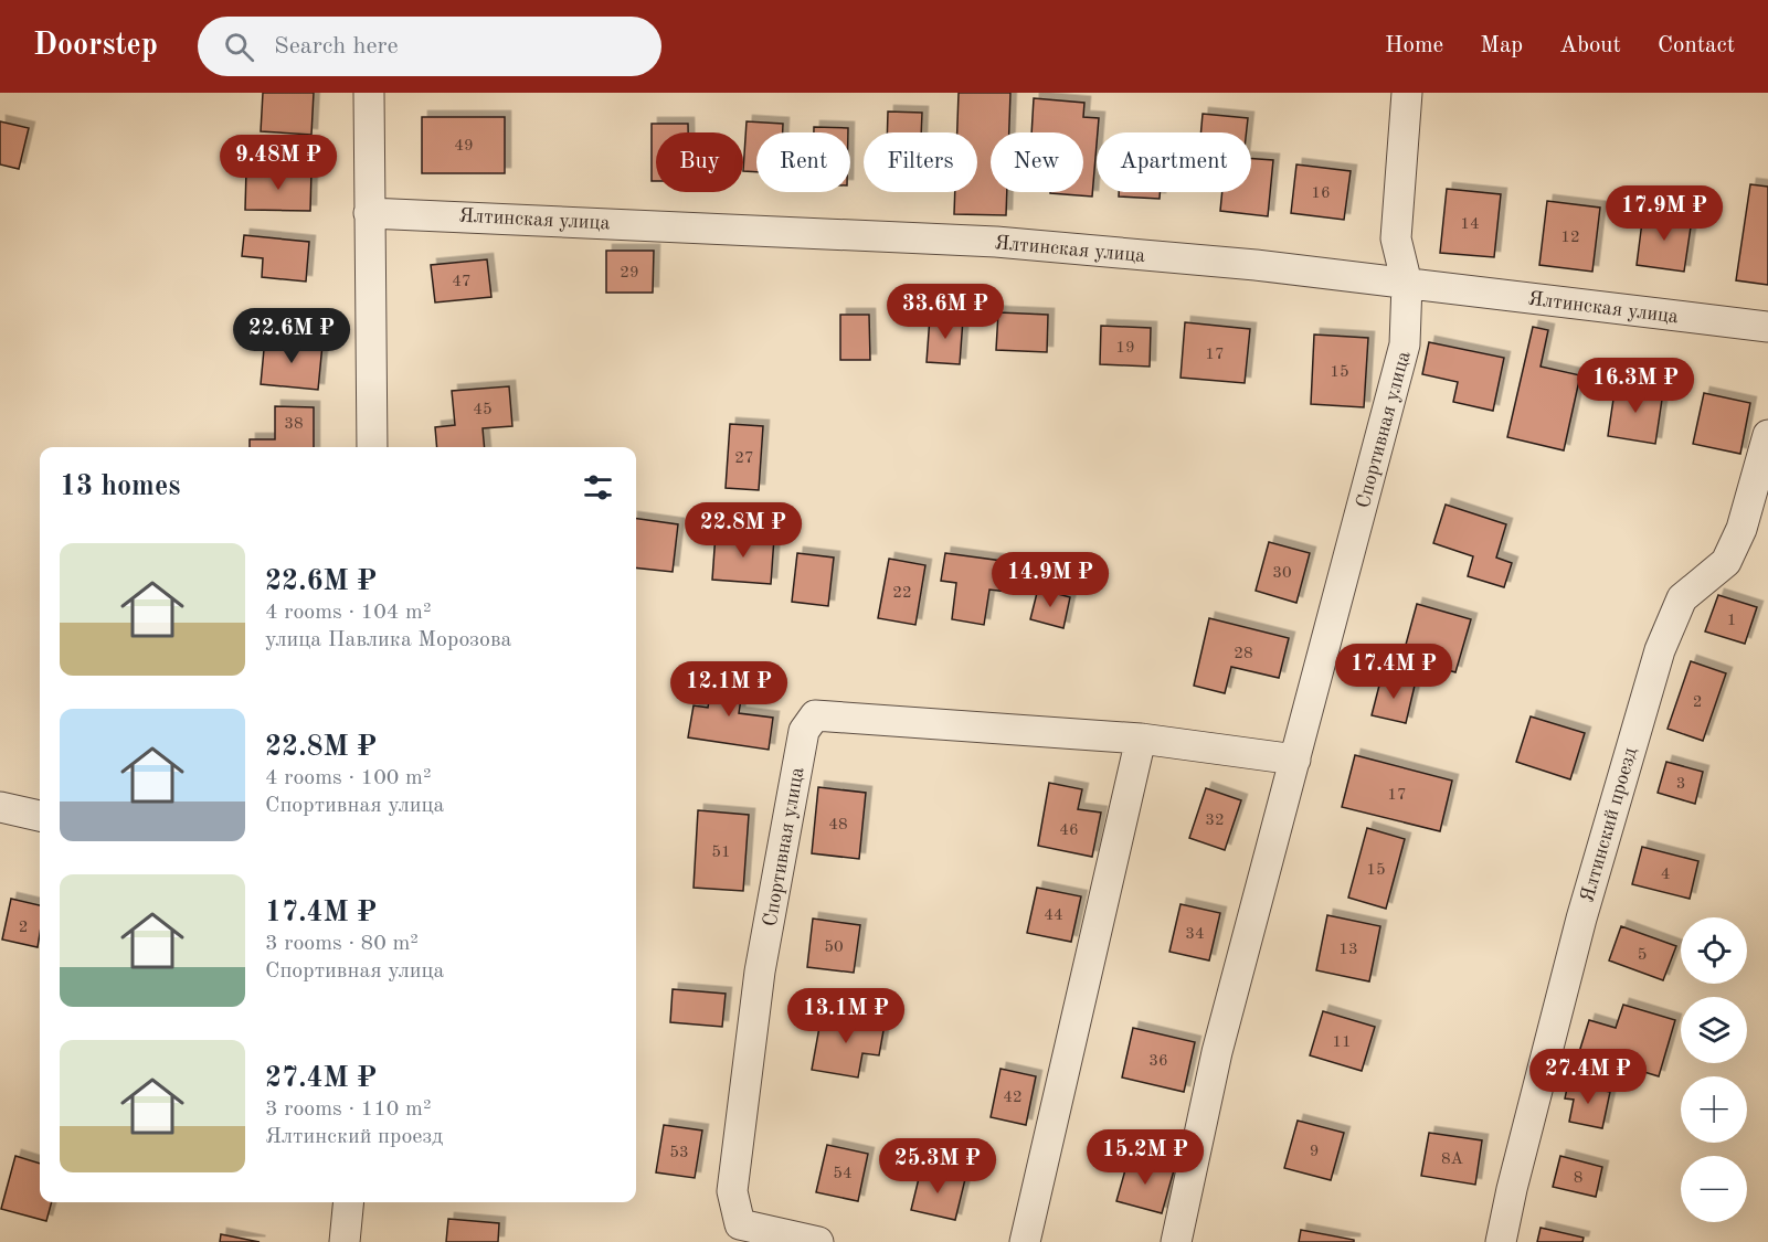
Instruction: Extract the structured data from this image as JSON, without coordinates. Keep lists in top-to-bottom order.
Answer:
{
  "streets": {
    "street": ["Ялтинская улица", "Спортивная улица", "Ялтинский проезд"]
  },
  "crossings": [
    ["Ялтинская улица", "Спортивная улица"]
  ],
  "house_numbers": [
    "49",
    "16",
    "14",
    "12",
    "29",
    "47",
    "19",
    "17",
    "15",
    "45",
    "38",
    "27",
    "30",
    "22",
    "1",
    "28",
    "2",
    "3",
    "17",
    "32",
    "48",
    "46",
    "51",
    "15",
    "4",
    "44",
    "2",
    "34",
    "50",
    "13",
    "5",
    "11",
    "36",
    "42",
    "9",
    "53",
    "8А",
    "54",
    "8"
  ],
  "page": {
    "header": "Doorstep",
    "search": "Search here",
    "nav": [
      "Home",
      "Map",
      "About",
      "Contact"
    ],
    "chip": [
      "Buy",
      "Rent",
      "Filters",
      "New",
      "Apartment"
    ],
    "price": [
      "9.48M ₽",
      "17.9M ₽",
      "33.6M ₽",
      "22.6M ₽",
      "16.3M ₽",
      "22.8M ₽",
      "14.9M ₽",
      "17.4M ₽",
      "12.1M ₽",
      "13.1M ₽",
      "27.4M ₽",
      "15.2M ₽",
      "25.3M ₽"
    ],
    "heading": "13 homes",
    "list": [
      {
        "name": "22.6M ₽",
        "note": "4 rooms · 104 m² · улица Павлика Морозова"
      },
      {
        "name": "22.8M ₽",
        "note": "4 rooms · 100 m² · Спортивная улица"
      },
      {
        "name": "17.4M ₽",
        "note": "3 rooms · 80 m² · Спортивная улица"
      },
      {
        "name": "27.4M ₽",
        "note": "3 rooms · 110 m² · Ялтинский проезд"
      }
    ],
    "map_buttons": ["+", "−"]
  }
}
